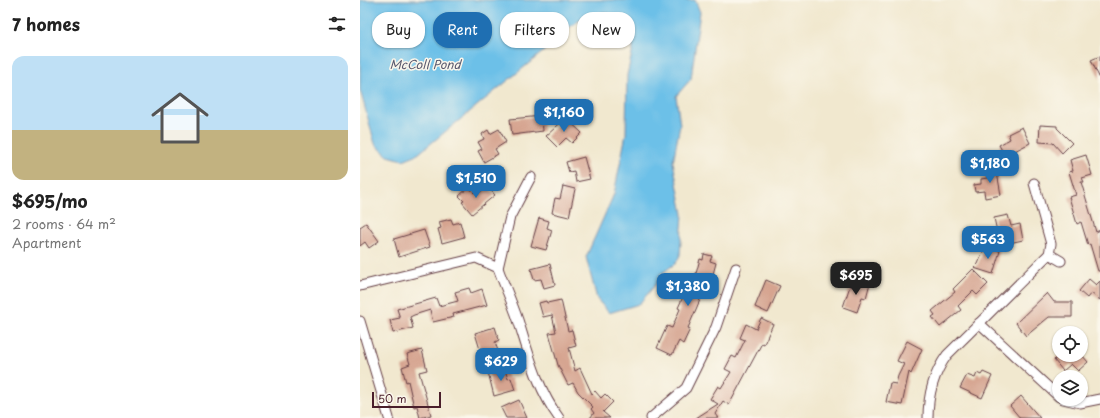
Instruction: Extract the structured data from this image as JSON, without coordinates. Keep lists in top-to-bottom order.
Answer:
{
  "water": ["McColl Pond"],
  "scale_bar": "50 m",
  "page": {
    "heading": "7 homes",
    "chip": [
      "Buy",
      "Rent",
      "Filters",
      "New"
    ],
    "list": [
      {
        "name": "$695/mo",
        "note": "2 rooms · 64 m² · Apartment"
      }
    ],
    "price": [
      "$1,160",
      "$1,180",
      "$1,510",
      "$563",
      "$695",
      "$1,380",
      "$629"
    ],
    "scale": "50 m"
  }
}
